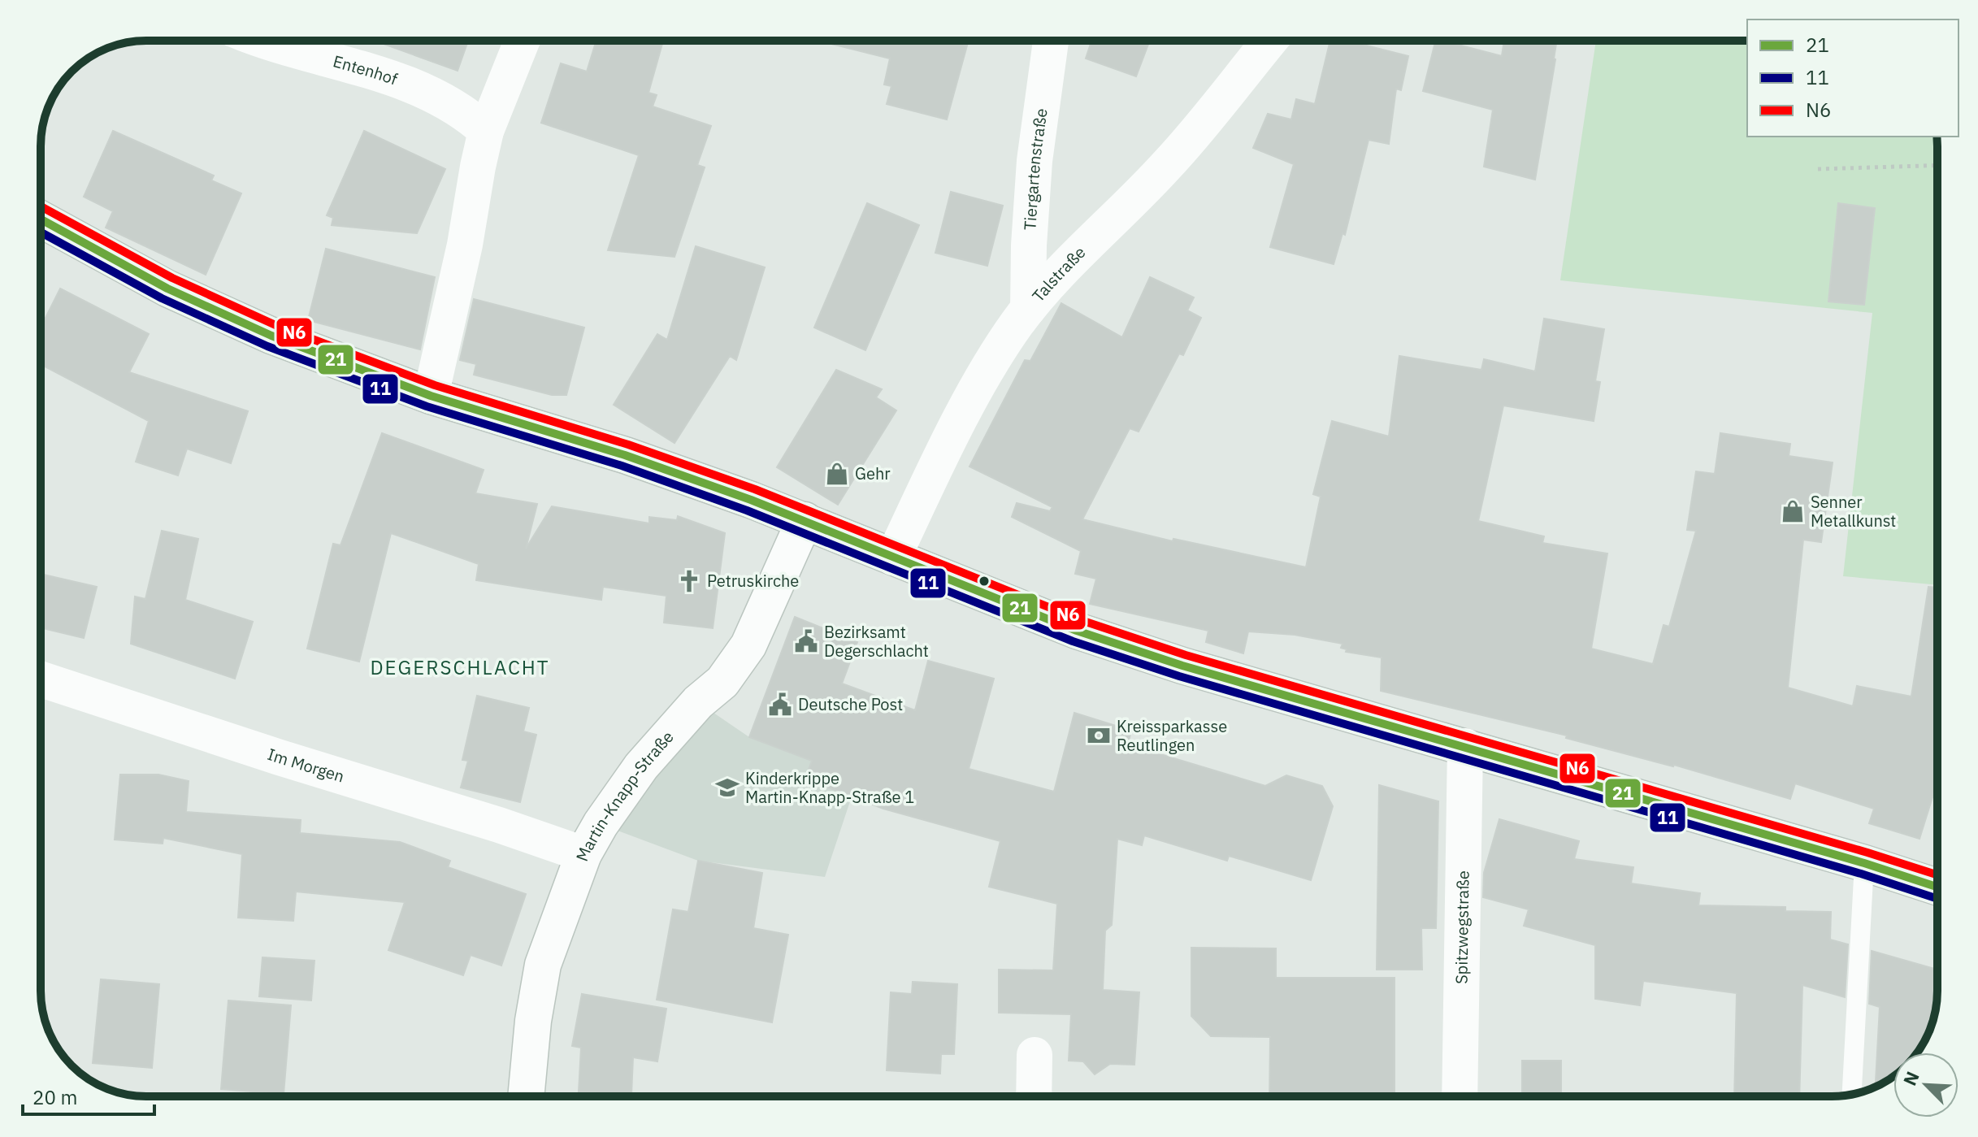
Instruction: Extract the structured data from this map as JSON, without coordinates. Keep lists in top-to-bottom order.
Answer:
{
  "streets": {
    "street": [
      "Entenhof",
      "Tiergartenstraße",
      "Talstraße",
      "Im Morgen",
      "Martin-Knapp-Straße",
      "Spitzwegstraße"
    ]
  },
  "crossings": [
    ["Tiergartenstraße", "Talstraße"],
    ["Im Morgen", "Martin-Knapp-Straße"]
  ],
  "districts": ["DEGERSCHLACHT"],
  "places": {
    "shop": ["Gehr", "Senner Metallkunst"],
    "church": ["Petruskirche"],
    "public building": ["Bezirksamt Degerschlacht", "Deutsche Post"],
    "bank": ["Kreissparkasse Reutlingen"],
    "school or university": ["Kinderkrippe Martin-Knapp-Straße 1"]
  },
  "lines": ["transit line N6", "transit line 21", "transit line 11"],
  "legend": ["21", "11", "N6"],
  "scale_bar": "20 m",
  "north": "top left"
}
